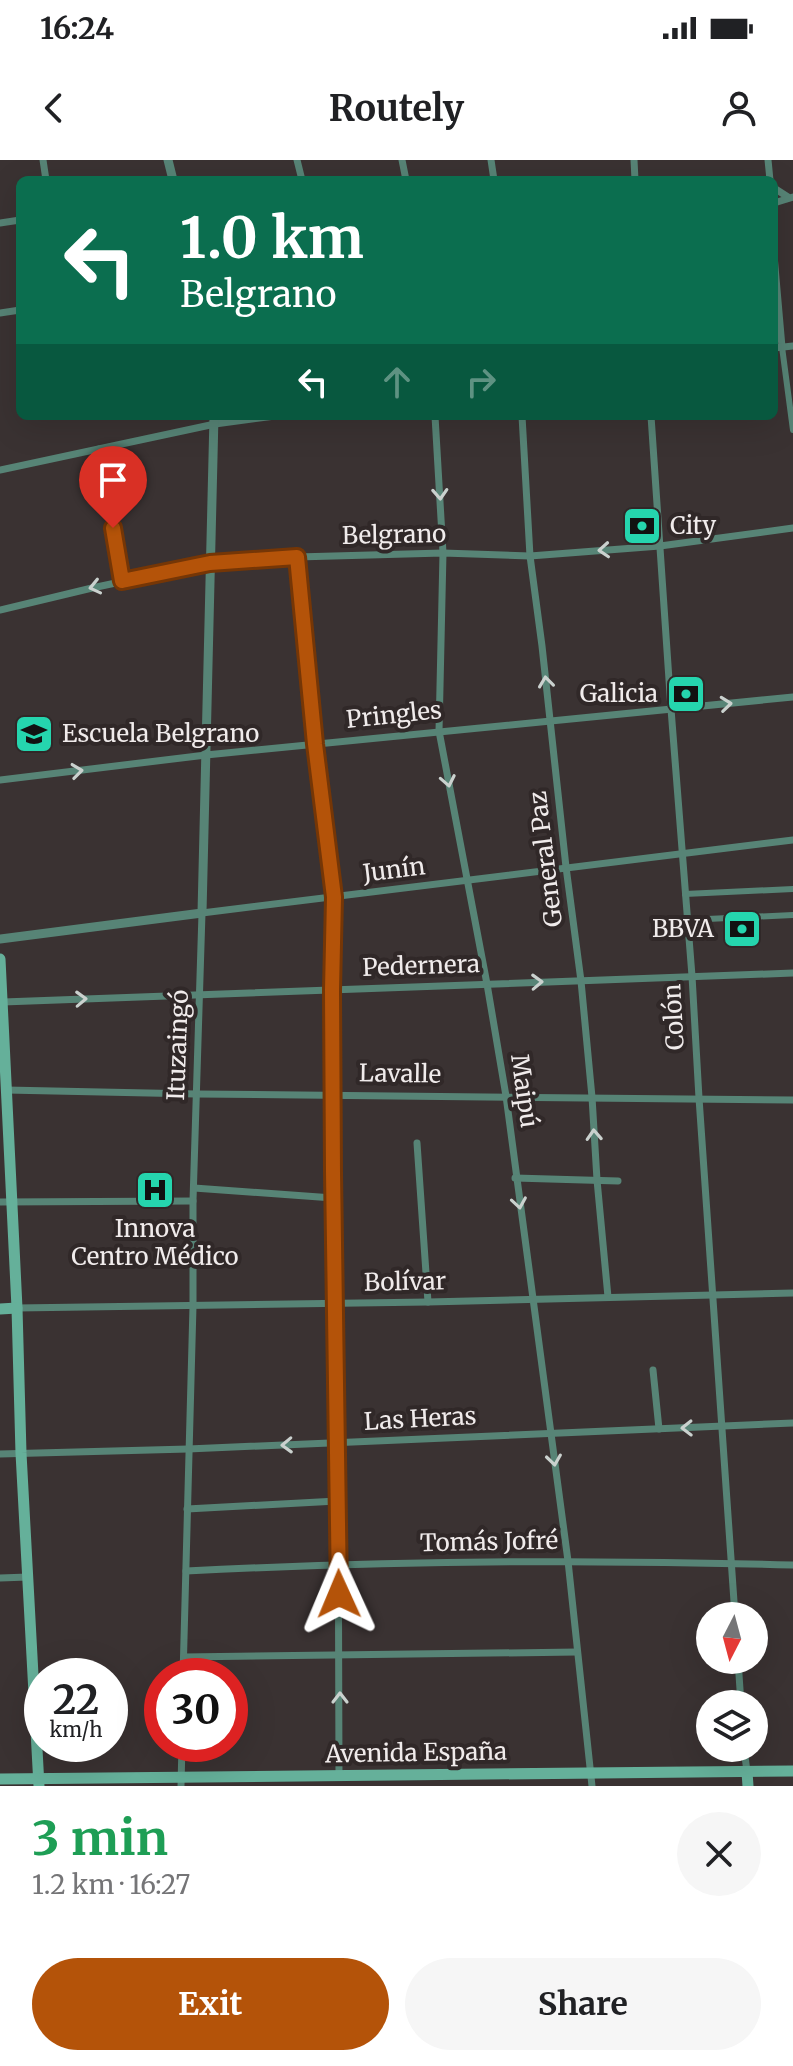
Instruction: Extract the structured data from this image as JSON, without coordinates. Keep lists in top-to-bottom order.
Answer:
{
  "streets": {
    "main road": ["Avenida España"],
    "street": [
      "Belgrano",
      "Pringles",
      "General Paz",
      "Junín",
      "Pedernera",
      "Colón",
      "Ituzaingó",
      "Lavalle",
      "Maipú",
      "Bolívar",
      "Las Heras",
      "Tomás Jofré"
    ]
  },
  "crossings": [
    ["Belgrano", "General Paz"],
    ["Belgrano", "Colón"],
    ["Belgrano", "Ituzaingó"],
    ["Belgrano", "Maipú"],
    ["Pringles", "General Paz"],
    ["Pringles", "Colón"],
    ["Pringles", "Ituzaingó"],
    ["Pringles", "Maipú"],
    ["General Paz", "Junín"],
    ["General Paz", "Pedernera"],
    ["General Paz", "Lavalle"],
    ["General Paz", "Bolívar"],
    ["Junín", "Colón"],
    ["Junín", "Ituzaingó"],
    ["Junín", "Maipú"],
    ["Pedernera", "Colón"],
    ["Pedernera", "Ituzaingó"],
    ["Pedernera", "Maipú"],
    ["Colón", "Lavalle"],
    ["Colón", "Bolívar"],
    ["Colón", "Las Heras"],
    ["Colón", "Tomás Jofré"],
    ["Ituzaingó", "Lavalle"],
    ["Ituzaingó", "Bolívar"],
    ["Ituzaingó", "Las Heras"],
    ["Ituzaingó", "Tomás Jofré"],
    ["Lavalle", "Maipú"],
    ["Maipú", "Bolívar"],
    ["Maipú", "Las Heras"],
    ["Maipú", "Tomás Jofré"],
    ["Maipú", "Avenida España"]
  ],
  "one_way": ["Pringles", "Pedernera", "Maipú"],
  "places": {
    "bank": ["City", "Galicia", "BBVA"],
    "school or university": ["Escuela Belgrano"],
    "hospital": ["Innova Centro Médico"]
  },
  "north": "bottom",
  "page": {
    "status": "16:24",
    "header": "Routely",
    "turn": ["1.0 km", "Belgrano"],
    "speed": "22 km/h",
    "limit": "30",
    "heading": ["3 min", "1.2 km · 16:27"],
    "buttons": ["Exit", "Share"]
  }
}
